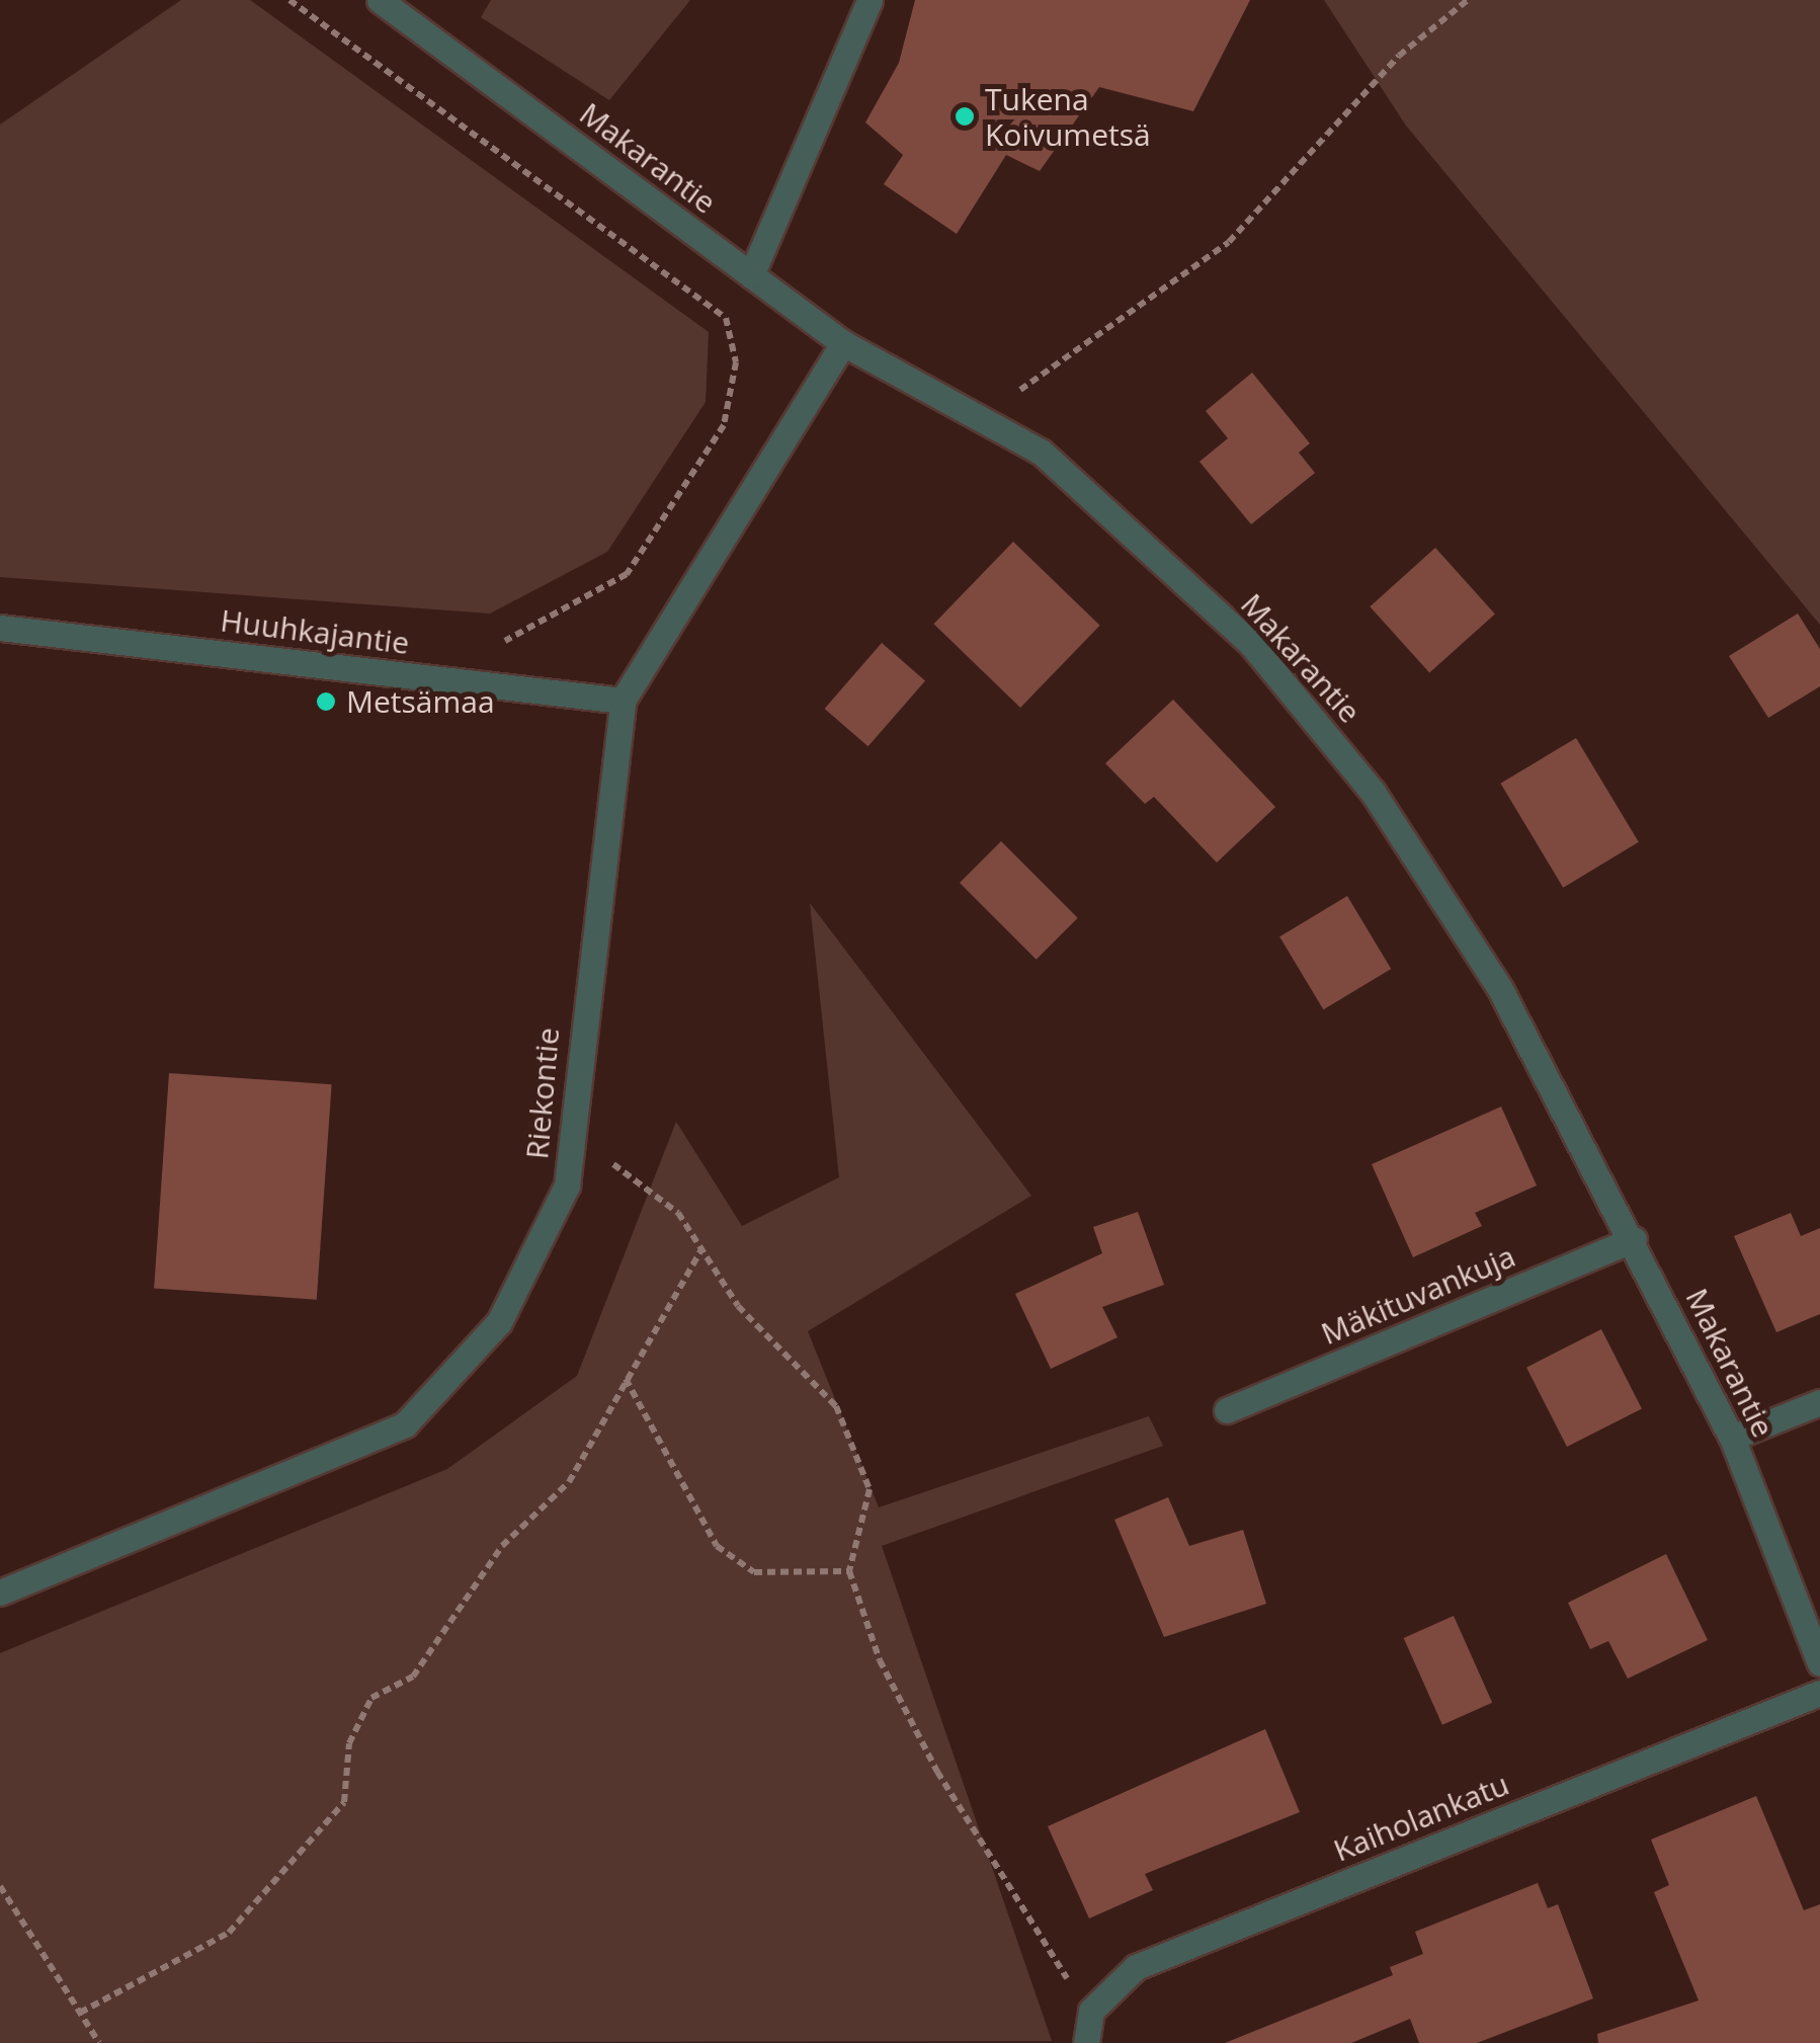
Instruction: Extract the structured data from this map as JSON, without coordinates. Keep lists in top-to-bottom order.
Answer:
{
  "streets": {
    "street": [
      "Makarantie",
      "Huuhkajantie",
      "Riekontie",
      "Mäkituvankuja",
      "Kaiholankatu"
    ]
  },
  "crossings": [
    ["Makarantie", "Riekontie"],
    ["Makarantie", "Mäkituvankuja"],
    ["Huuhkajantie", "Riekontie"]
  ],
  "places": ["Tukena Koivumetsä", "Metsämaa"]
}
